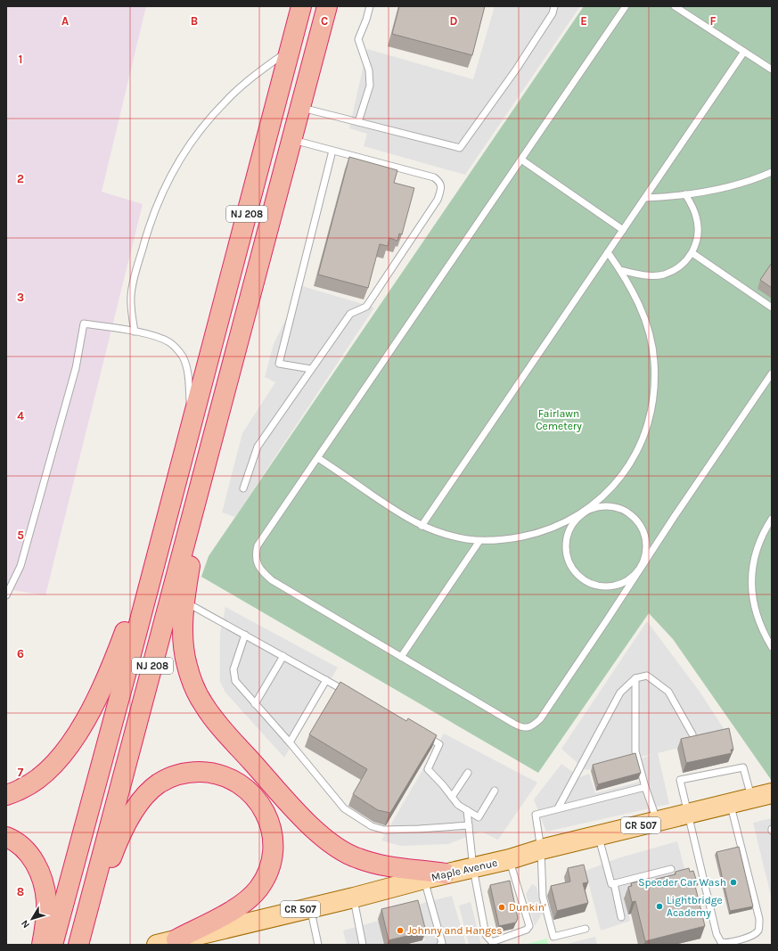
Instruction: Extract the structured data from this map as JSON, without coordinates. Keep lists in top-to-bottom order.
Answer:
{
  "streets": {
    "highway": ["NJ 208"],
    "main road": ["CR 507", "Maple Avenue"]
  },
  "parks": ["Fairlawn Cemetery"],
  "places": [
    "Speeder Car Wash",
    "Lightbridge Academy",
    "Dunkin'",
    "Johnny and Hanges"
  ],
  "north": "bottom left",
  "grid": {
    "columns": [
      "A",
      "B",
      "C",
      "D",
      "E",
      "F"
    ],
    "rows": [
      "1",
      "2",
      "3",
      "4",
      "5",
      "6",
      "7",
      "8"
    ]
  }
}
